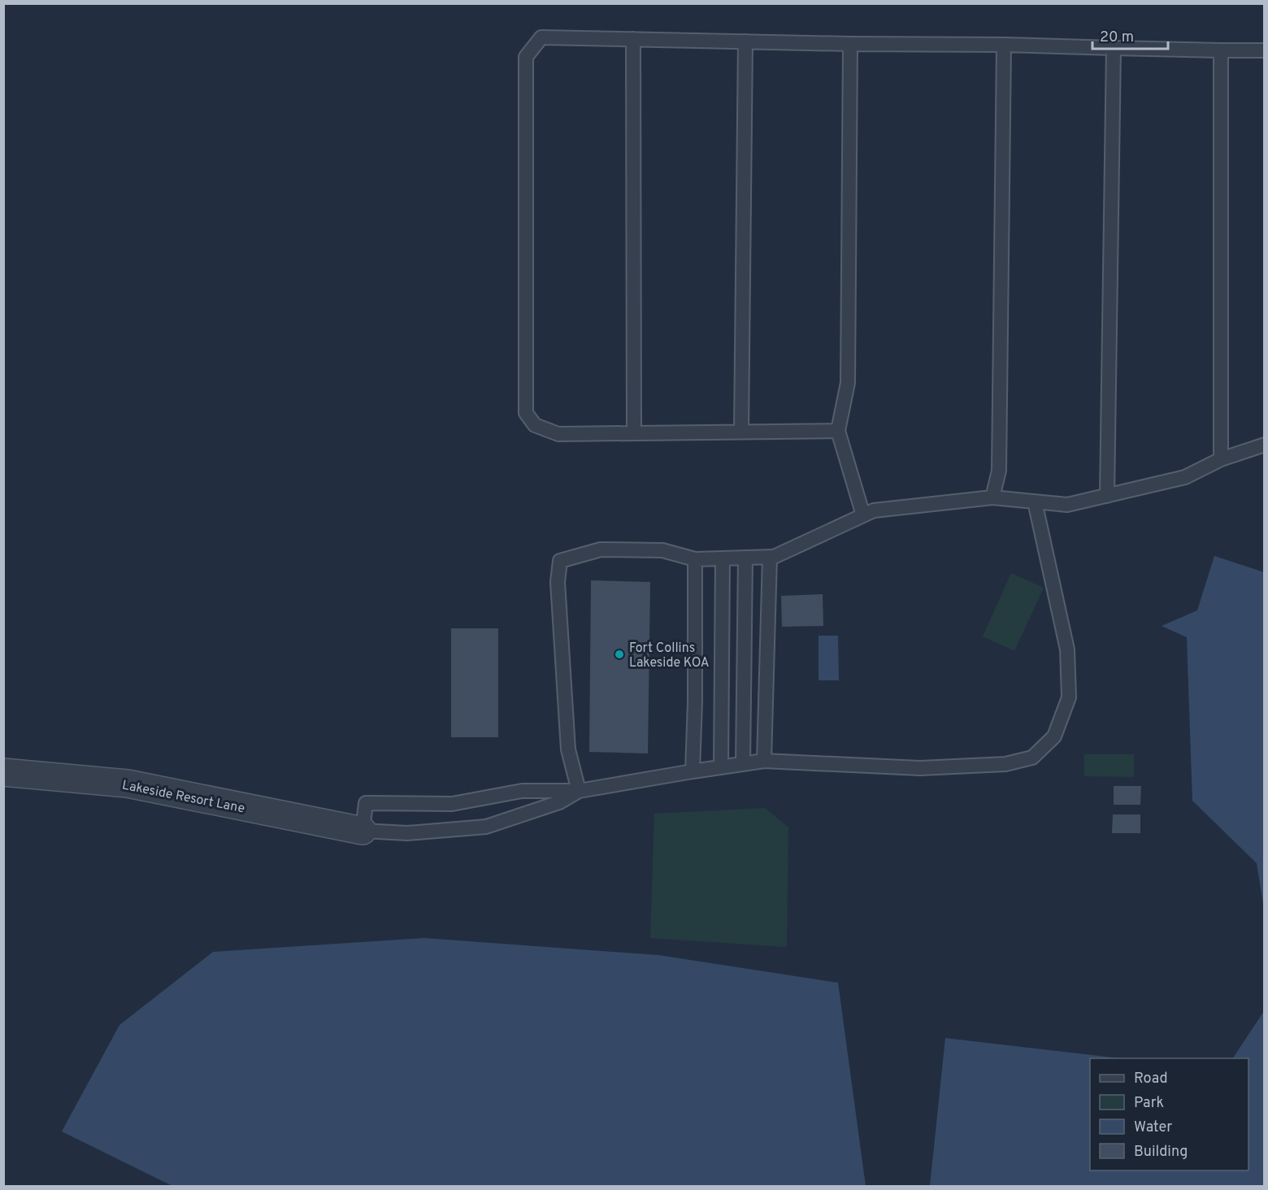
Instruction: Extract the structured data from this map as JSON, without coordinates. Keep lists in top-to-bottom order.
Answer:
{
  "streets": {
    "street": ["Lakeside Resort Lane"]
  },
  "places": ["Fort Collins Lakeside KOA"],
  "legend": [
    "Road",
    "Park",
    "Water",
    "Building"
  ],
  "scale_bar": "20 m"
}
